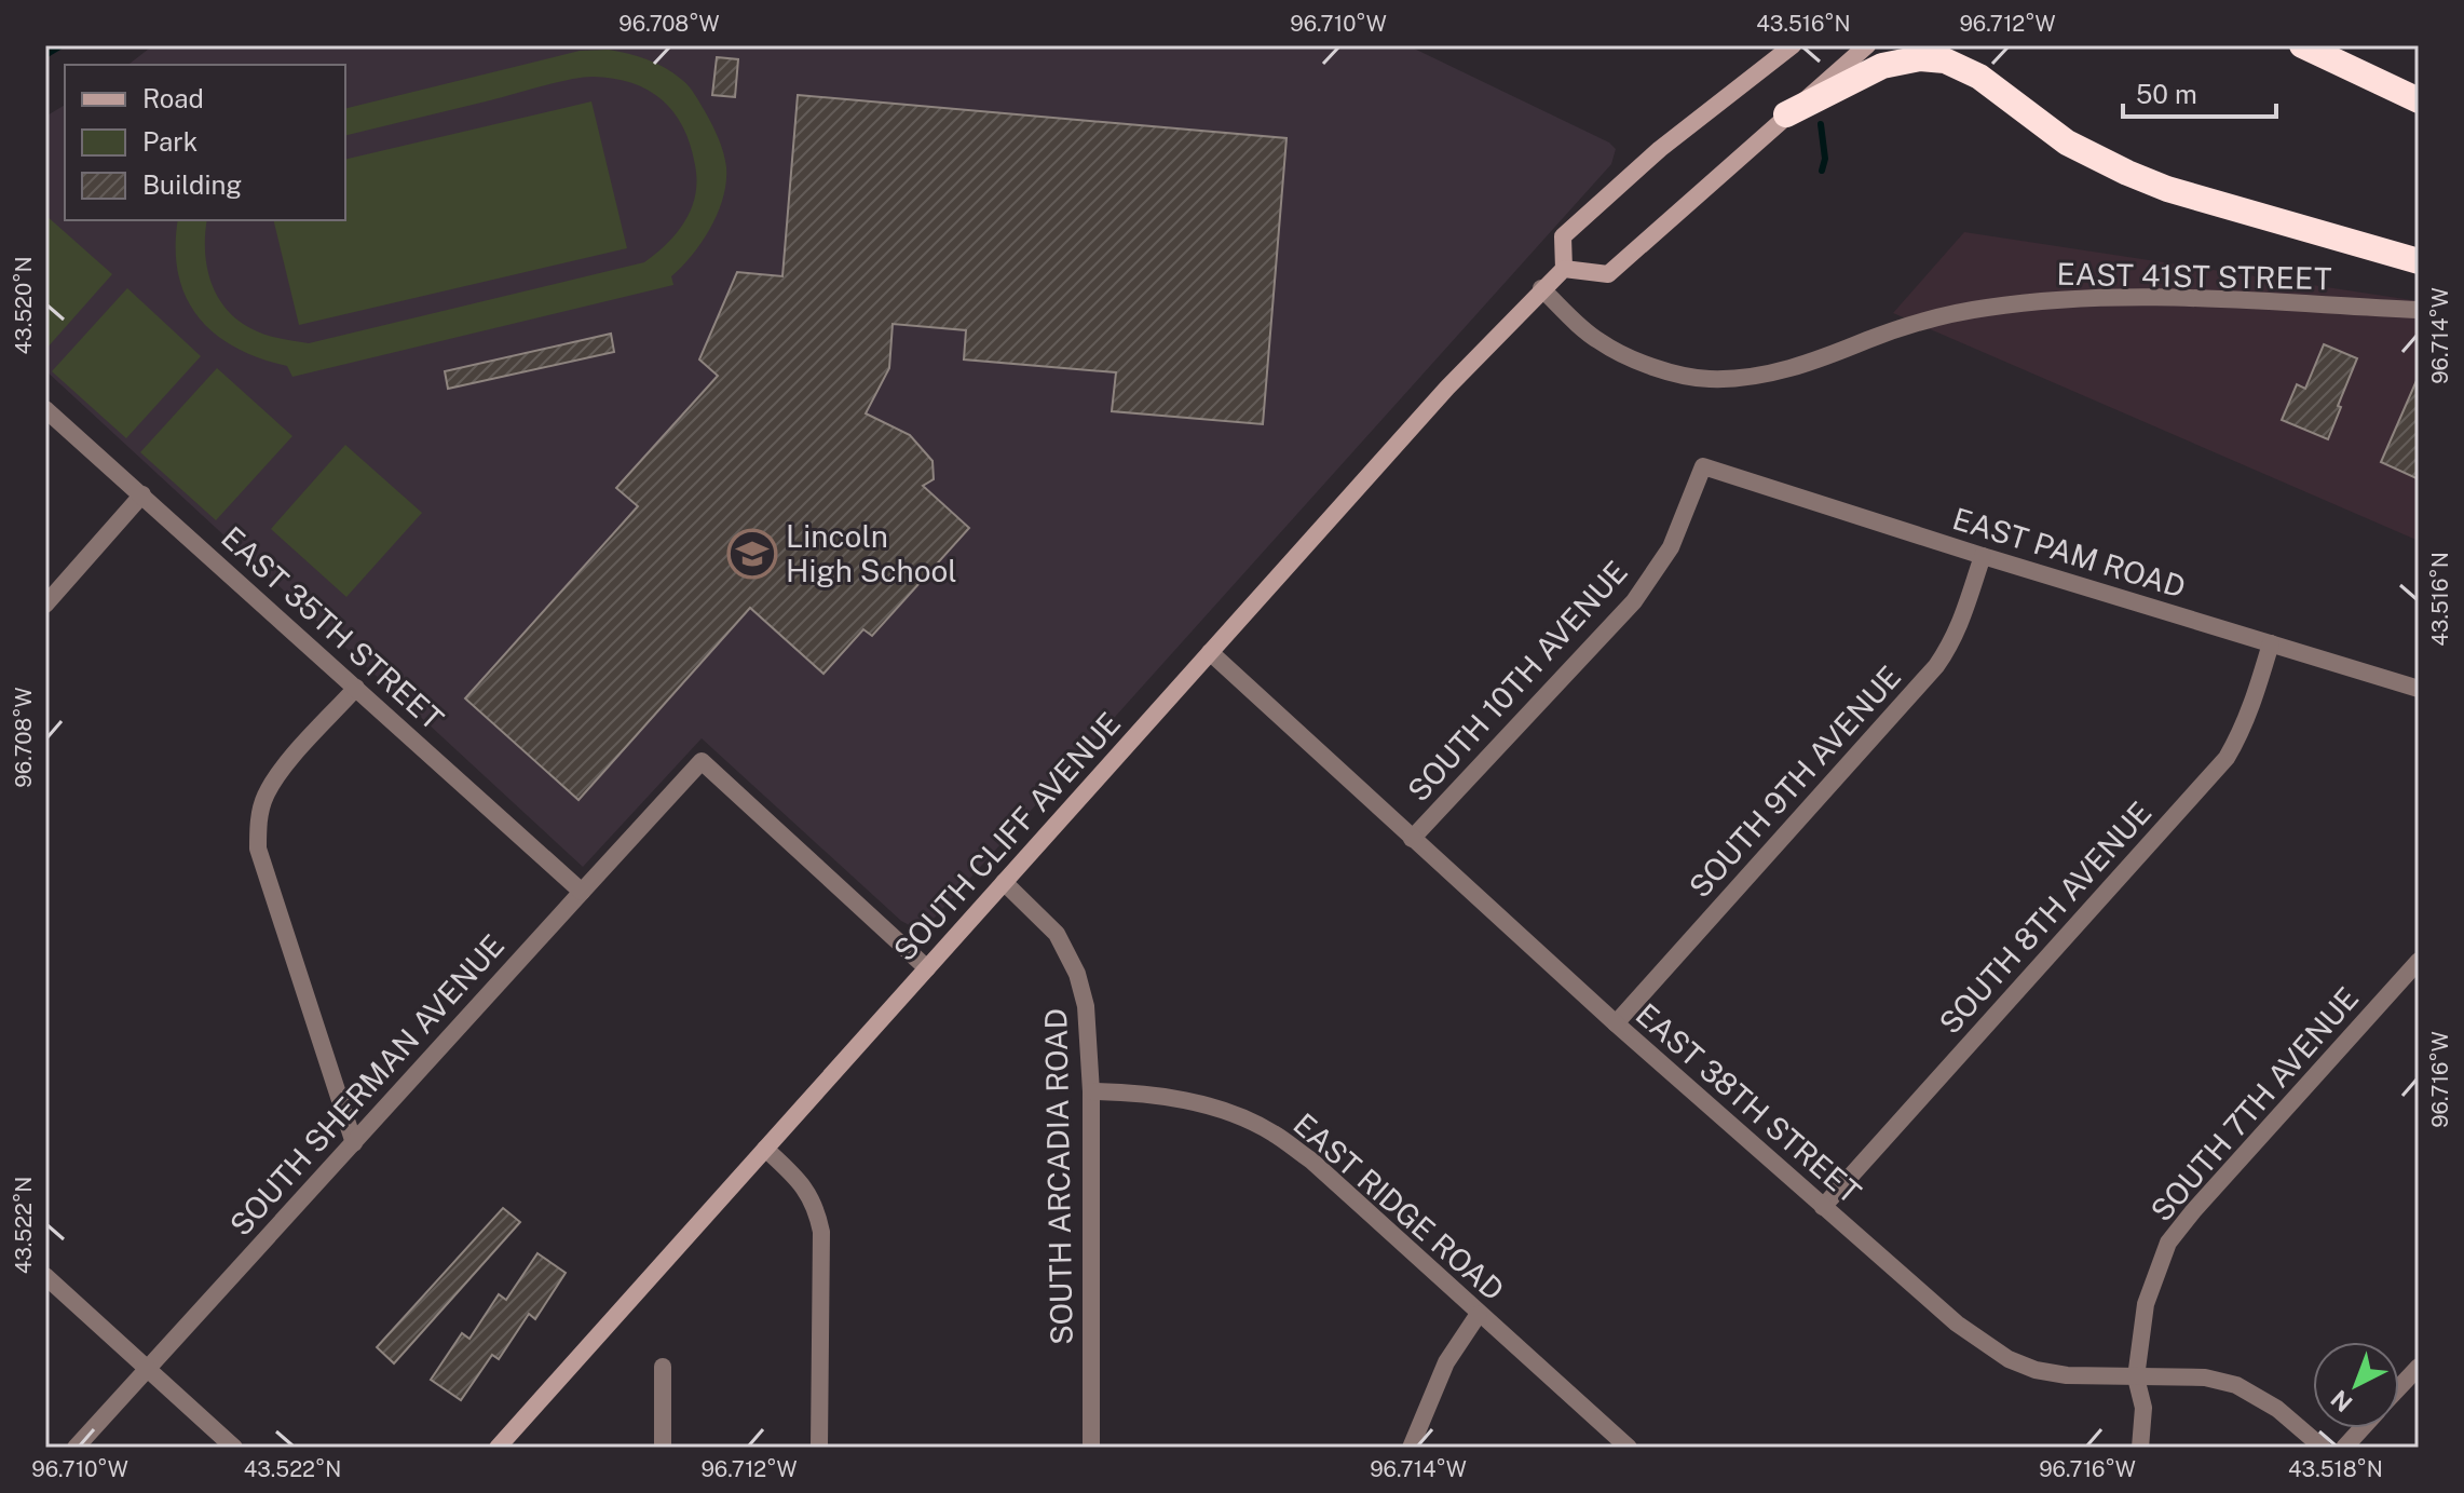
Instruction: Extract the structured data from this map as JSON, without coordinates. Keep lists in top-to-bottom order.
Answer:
{
  "streets": {
    "main road": ["SOUTH CLIFF AVENUE"],
    "street": [
      "EAST 41ST STREET",
      "EAST PAM ROAD",
      "EAST 35TH STREET",
      "SOUTH 10TH AVENUE",
      "SOUTH 9TH AVENUE",
      "SOUTH 8TH AVENUE",
      "SOUTH SHERMAN AVENUE",
      "EAST 38TH STREET",
      "SOUTH 7TH AVENUE",
      "SOUTH ARCADIA ROAD",
      "EAST RIDGE ROAD"
    ]
  },
  "crossings": [
    ["EAST 41ST STREET", "SOUTH CLIFF AVENUE"],
    ["EAST PAM ROAD", "SOUTH 10TH AVENUE"],
    ["EAST PAM ROAD", "SOUTH 9TH AVENUE"],
    ["EAST PAM ROAD", "SOUTH 8TH AVENUE"],
    ["EAST 35TH STREET", "SOUTH SHERMAN AVENUE"],
    ["SOUTH 10TH AVENUE", "EAST 38TH STREET"],
    ["SOUTH 9TH AVENUE", "EAST 38TH STREET"],
    ["SOUTH CLIFF AVENUE", "SOUTH SHERMAN AVENUE"],
    ["SOUTH CLIFF AVENUE", "EAST 38TH STREET"],
    ["SOUTH CLIFF AVENUE", "SOUTH ARCADIA ROAD"],
    ["SOUTH 8TH AVENUE", "EAST 38TH STREET"],
    ["EAST 38TH STREET", "SOUTH 7TH AVENUE"],
    ["SOUTH ARCADIA ROAD", "EAST RIDGE ROAD"]
  ],
  "places": {
    "school or university": ["Lincoln High School"]
  },
  "legend": ["Road", "Park", "Building"],
  "scale_bar": "50 m",
  "north": "bottom left",
  "coordinates": [
    "96.708°W",
    "96.710°W",
    "43.516°N",
    "96.712°W",
    "43.520°N",
    "96.714°W",
    "96.716°W",
    "43.522°N",
    "43.518°N"
  ]
}
